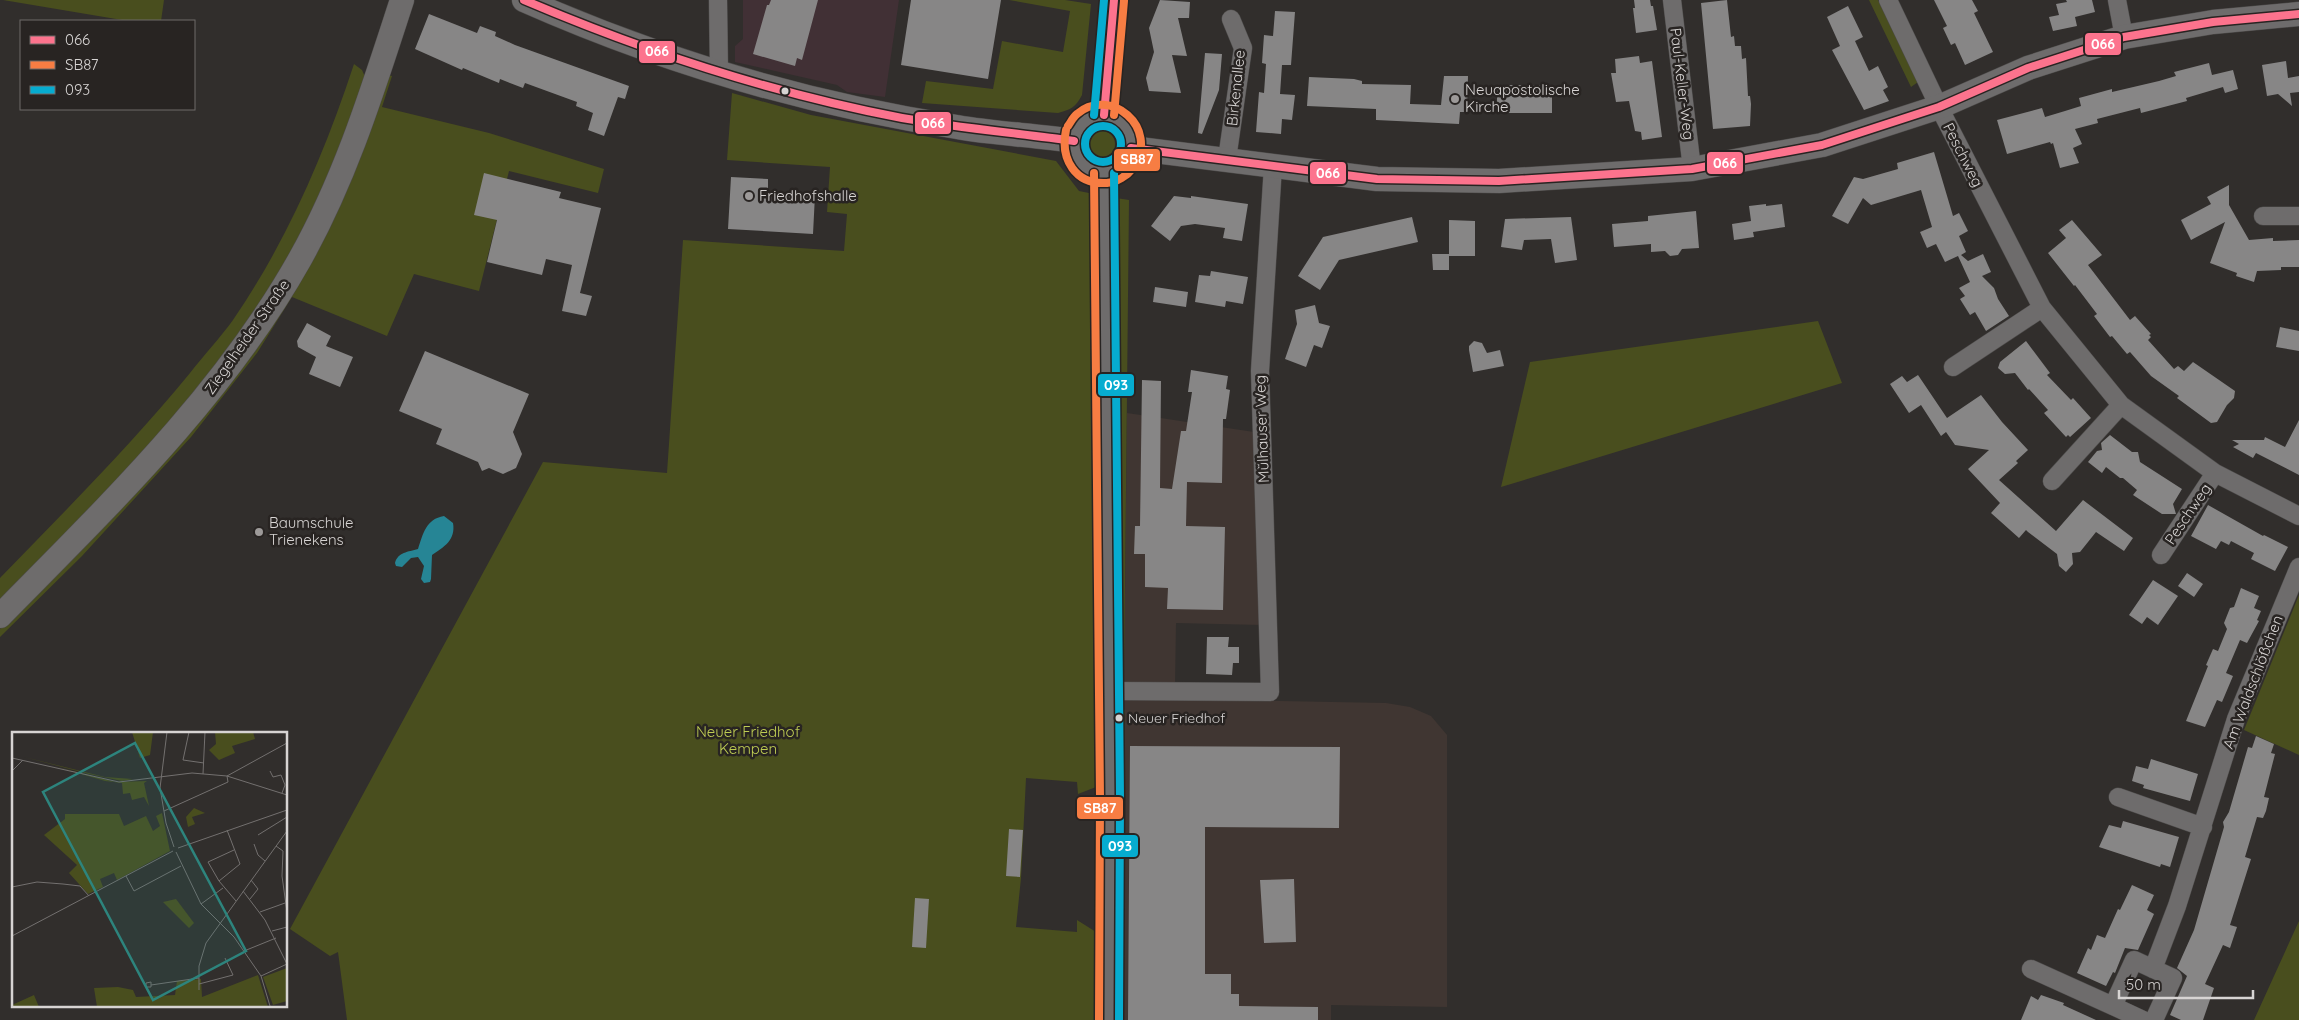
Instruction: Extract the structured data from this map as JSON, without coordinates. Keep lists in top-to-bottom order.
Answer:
{
  "streets": {
    "street": [
      "Paul-Keller-Weg",
      "Birkenallee",
      "Peschweg",
      "Ziegelheider Straße",
      "Mülhauser Weg",
      "Am Waldschlößchen"
    ]
  },
  "parks": ["Neuer Friedhof Kempen"],
  "places": [
    "Neuapostolische Kirche",
    "Friedhofshalle",
    "Baumschule Trienekens",
    "Neuer Friedhof"
  ],
  "lines": ["transit line 066", "transit line 093", "transit line SB87"],
  "legend": ["066", "SB87", "093"],
  "scale_bar": "50 m"
}
